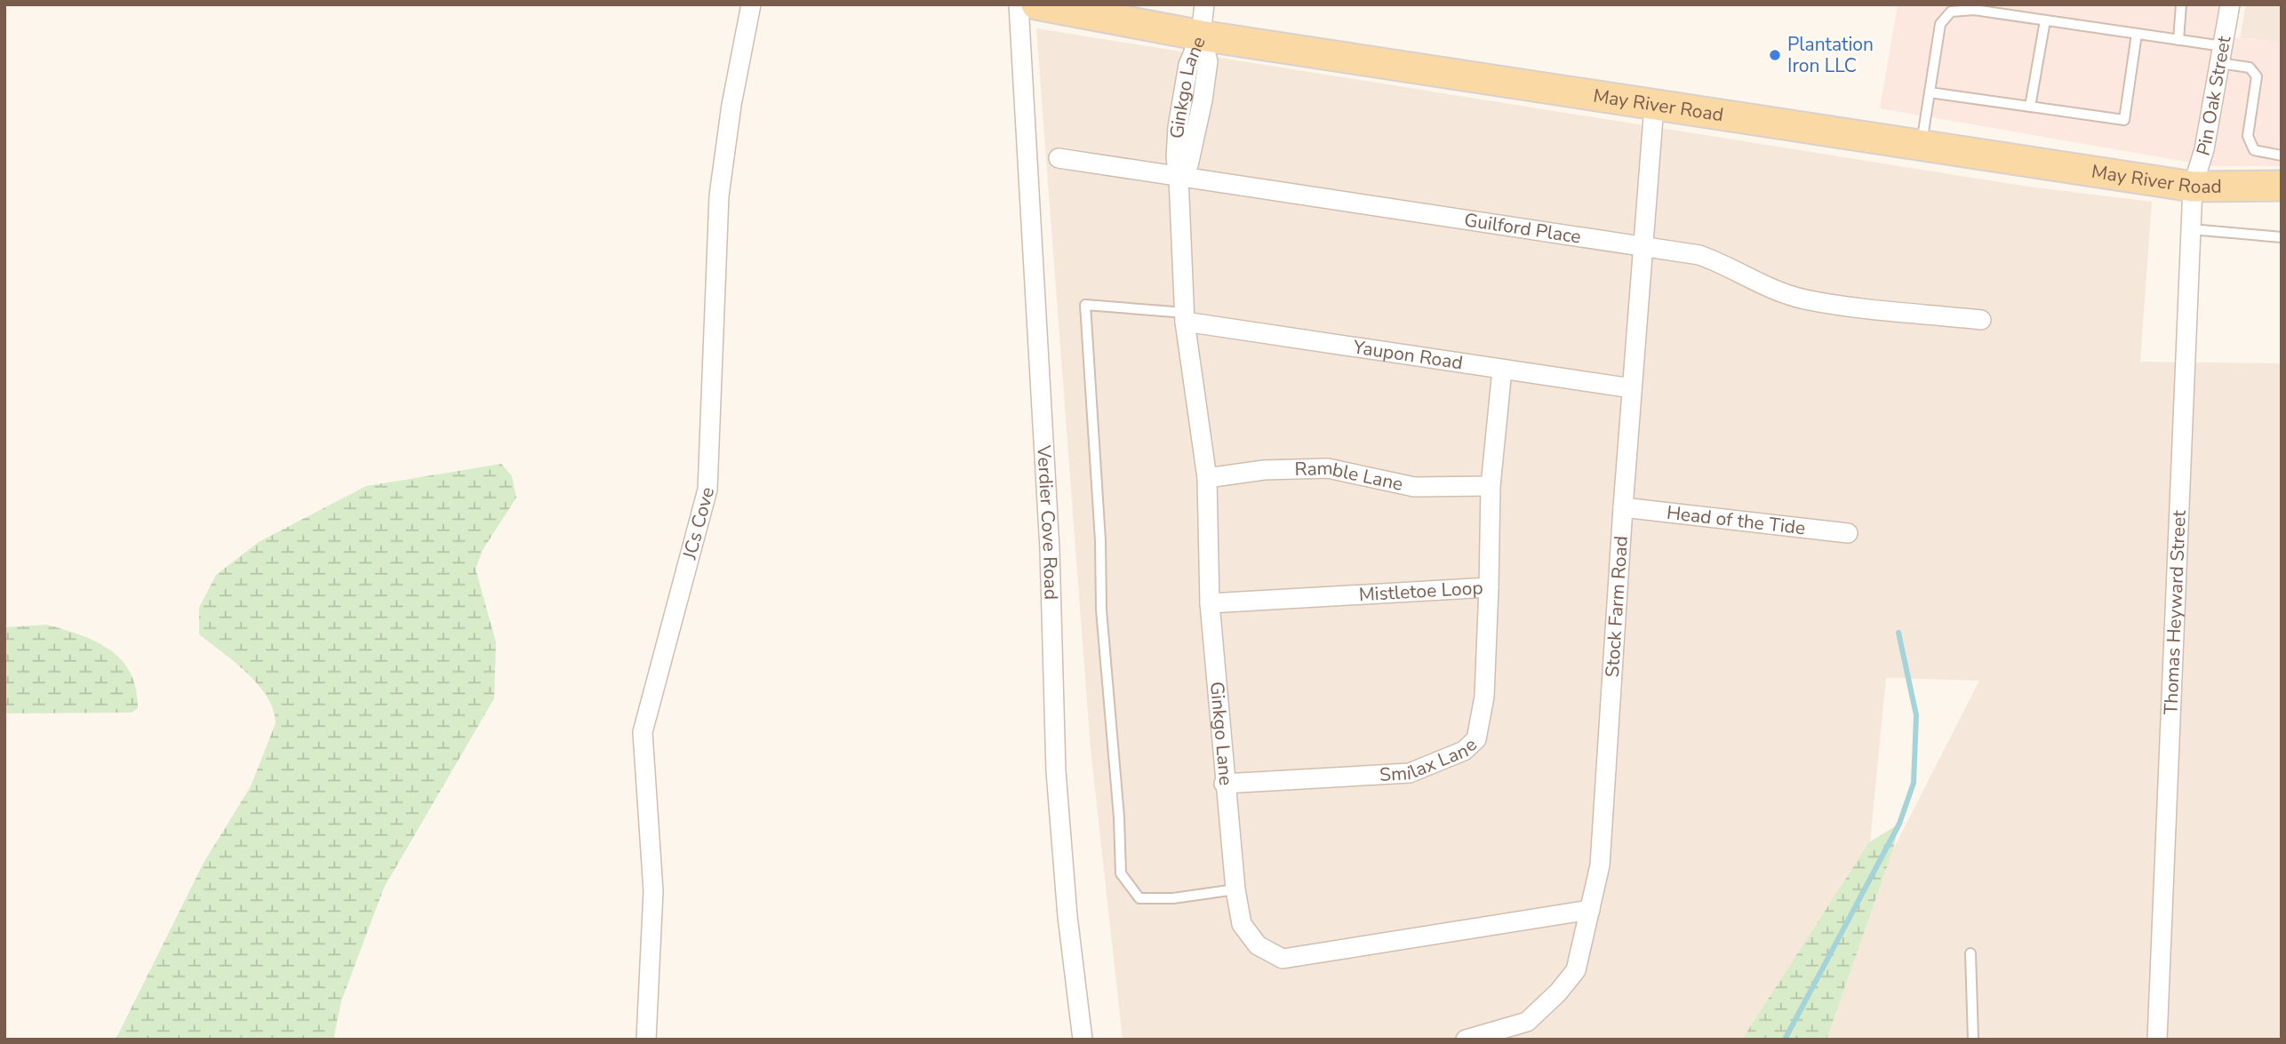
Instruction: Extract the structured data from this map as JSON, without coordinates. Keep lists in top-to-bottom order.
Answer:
{
  "streets": {
    "main road": ["May River Road"],
    "street": [
      "Ginkgo Lane",
      "Pin Oak Street",
      "Guilford Place",
      "Yaupon Road",
      "Ramble Lane",
      "Head of the Tide",
      "Verdier Cove Road",
      "JCs Cove",
      "Mistletoe Loop",
      "Stock Farm Road",
      "Thomas Heyward Street",
      "Smilax Lane"
    ]
  },
  "crossings": [
    ["Ginkgo Lane", "May River Road"],
    ["Ginkgo Lane", "Guilford Place"],
    ["Ginkgo Lane", "Yaupon Road"],
    ["Ginkgo Lane", "Ramble Lane"],
    ["Ginkgo Lane", "Mistletoe Loop"],
    ["Ginkgo Lane", "Stock Farm Road"],
    ["Ginkgo Lane", "Smilax Lane"],
    ["Pin Oak Street", "May River Road"],
    ["Pin Oak Street", "Thomas Heyward Street"],
    ["May River Road", "Stock Farm Road"],
    ["May River Road", "Thomas Heyward Street"],
    ["Guilford Place", "Stock Farm Road"],
    ["Yaupon Road", "Mistletoe Loop"],
    ["Yaupon Road", "Stock Farm Road"],
    ["Ramble Lane", "Mistletoe Loop"],
    ["Head of the Tide", "Stock Farm Road"],
    ["Mistletoe Loop", "Smilax Lane"]
  ],
  "places": ["Plantation Iron LLC"]
}
